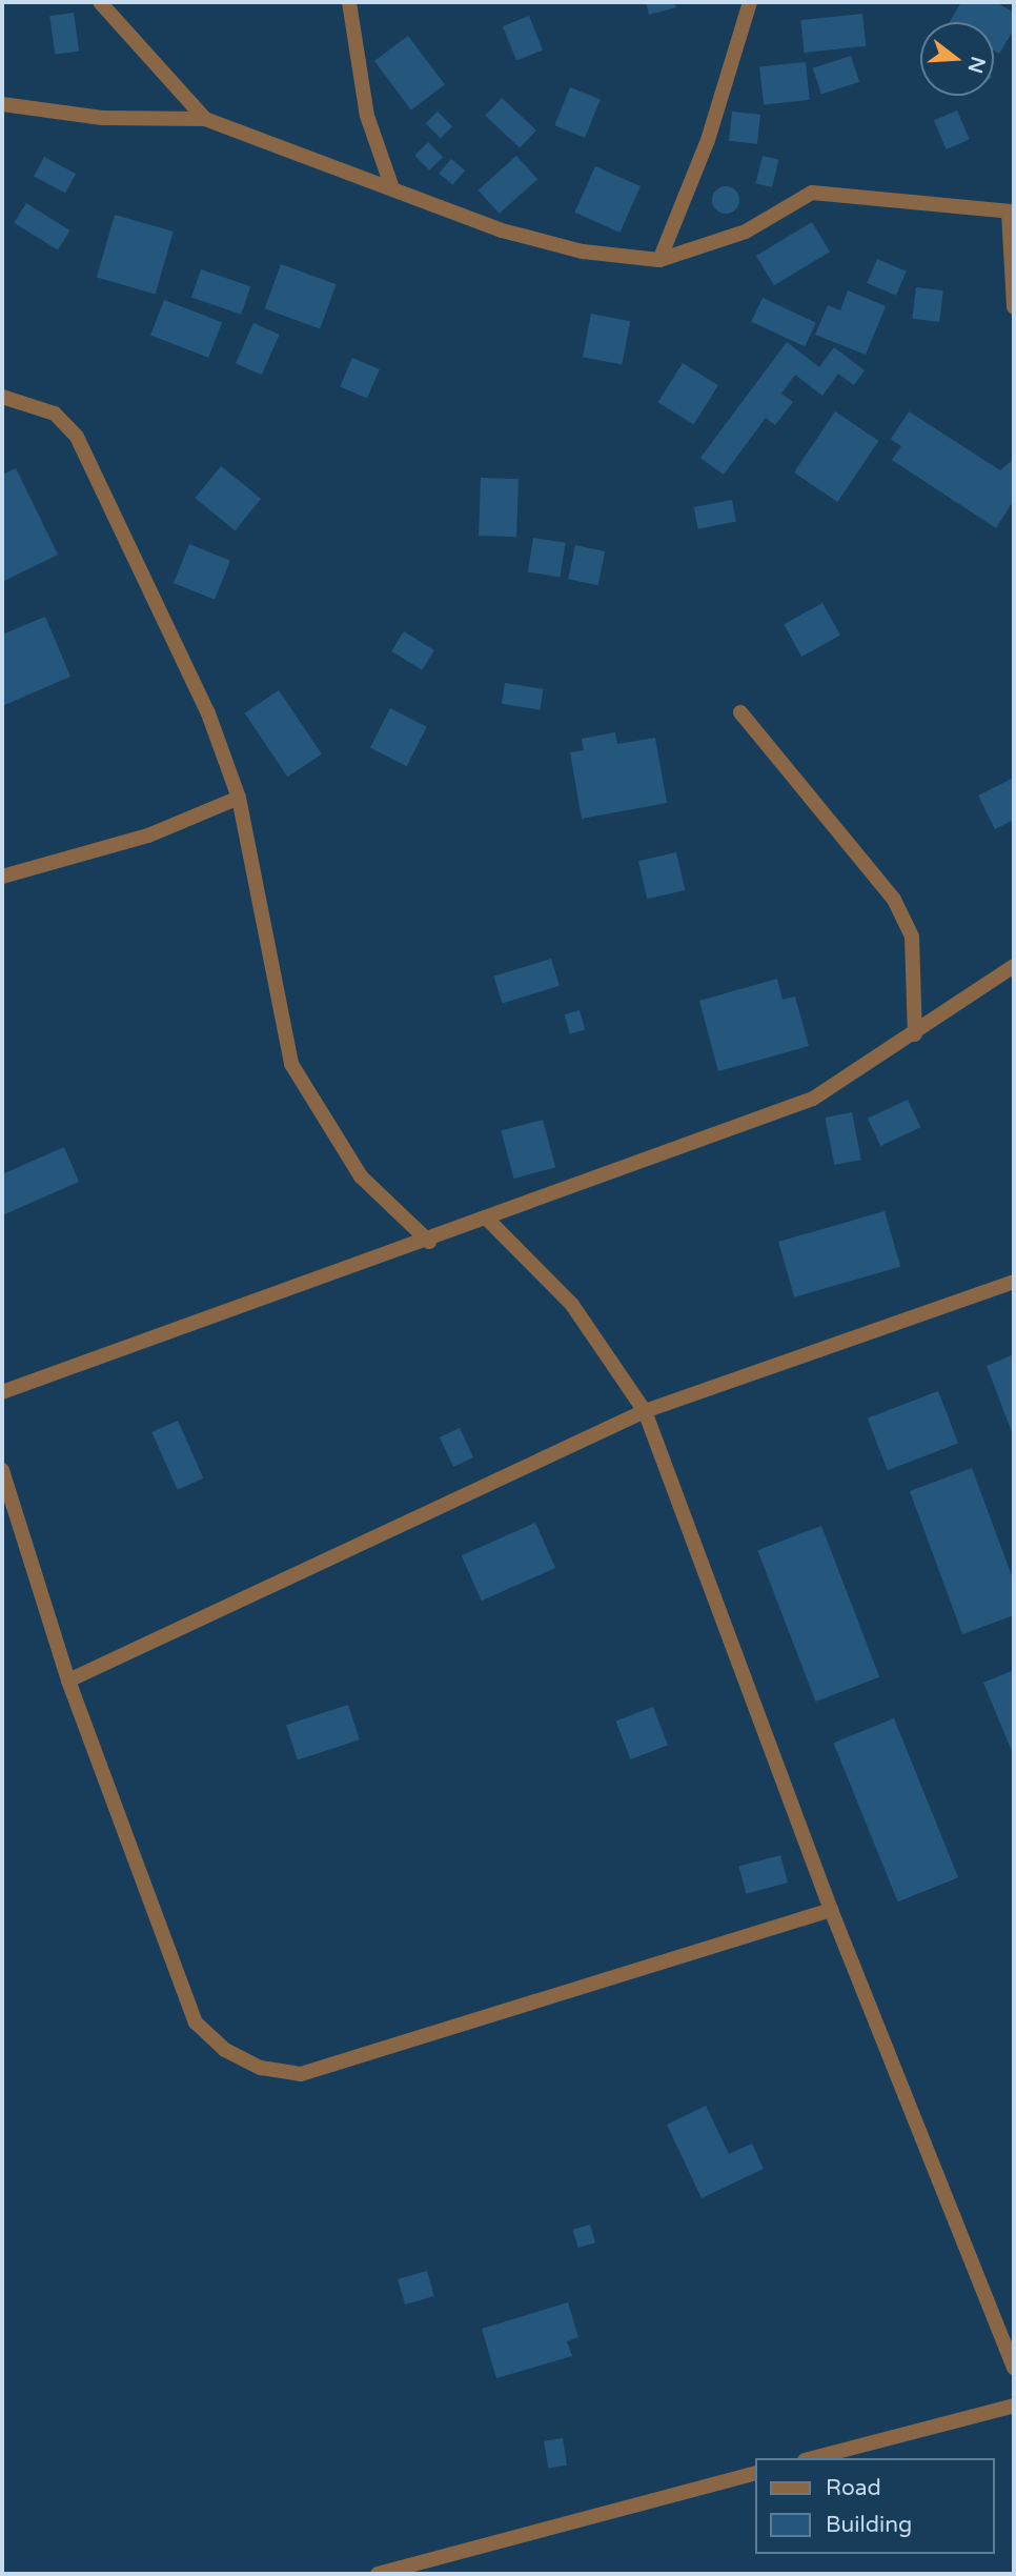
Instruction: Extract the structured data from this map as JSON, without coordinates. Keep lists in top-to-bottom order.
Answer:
{
  "legend": ["Road", "Building"],
  "north": "right"
}
